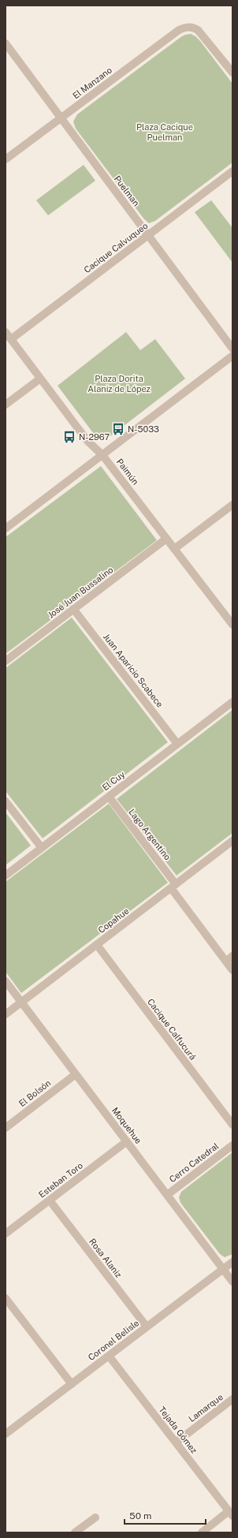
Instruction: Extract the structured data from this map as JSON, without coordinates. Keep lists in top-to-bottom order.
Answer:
{
  "streets": {
    "street": [
      "El Manzano",
      "Puelman",
      "Cacique Calvuqueo",
      "Paimún",
      "José Juan Bussalino",
      "Juan Aparicio Scabece",
      "El Cuy",
      "Lago Argentino",
      "Copahue",
      "Cacique Calfucurá",
      "El Bolsón",
      "Moquehue",
      "Cerro Catedral",
      "Esteban Toro",
      "Rosa Alaniz",
      "Coronel Belisle",
      "Lamarque",
      "Tejada Gómez"
    ]
  },
  "crossings": [
    ["El Manzano", "Puelman"],
    ["Puelman", "Cacique Calvuqueo"],
    ["Cacique Calvuqueo", "Paimún"],
    ["Paimún", "José Juan Bussalino"],
    ["José Juan Bussalino", "Juan Aparicio Scabece"],
    ["Juan Aparicio Scabece", "El Cuy"],
    ["El Cuy", "Lago Argentino"],
    ["Lago Argentino", "Copahue"],
    ["Copahue", "Cacique Calfucurá"],
    ["Copahue", "Moquehue"],
    ["El Bolsón", "Moquehue"],
    ["Moquehue", "Cerro Catedral"],
    ["Moquehue", "Esteban Toro"],
    ["Moquehue", "Coronel Belisle"],
    ["Esteban Toro", "Rosa Alaniz"],
    ["Rosa Alaniz", "Coronel Belisle"],
    ["Coronel Belisle", "Tejada Gómez"],
    ["Lamarque", "Tejada Gómez"]
  ],
  "parks": ["Plaza Cacique Puelman", "Plaza Dorita Alaniz de López"],
  "places": {
    "bus stop": ["N-5033", "N-2967"]
  },
  "scale_bar": "50 m"
}
